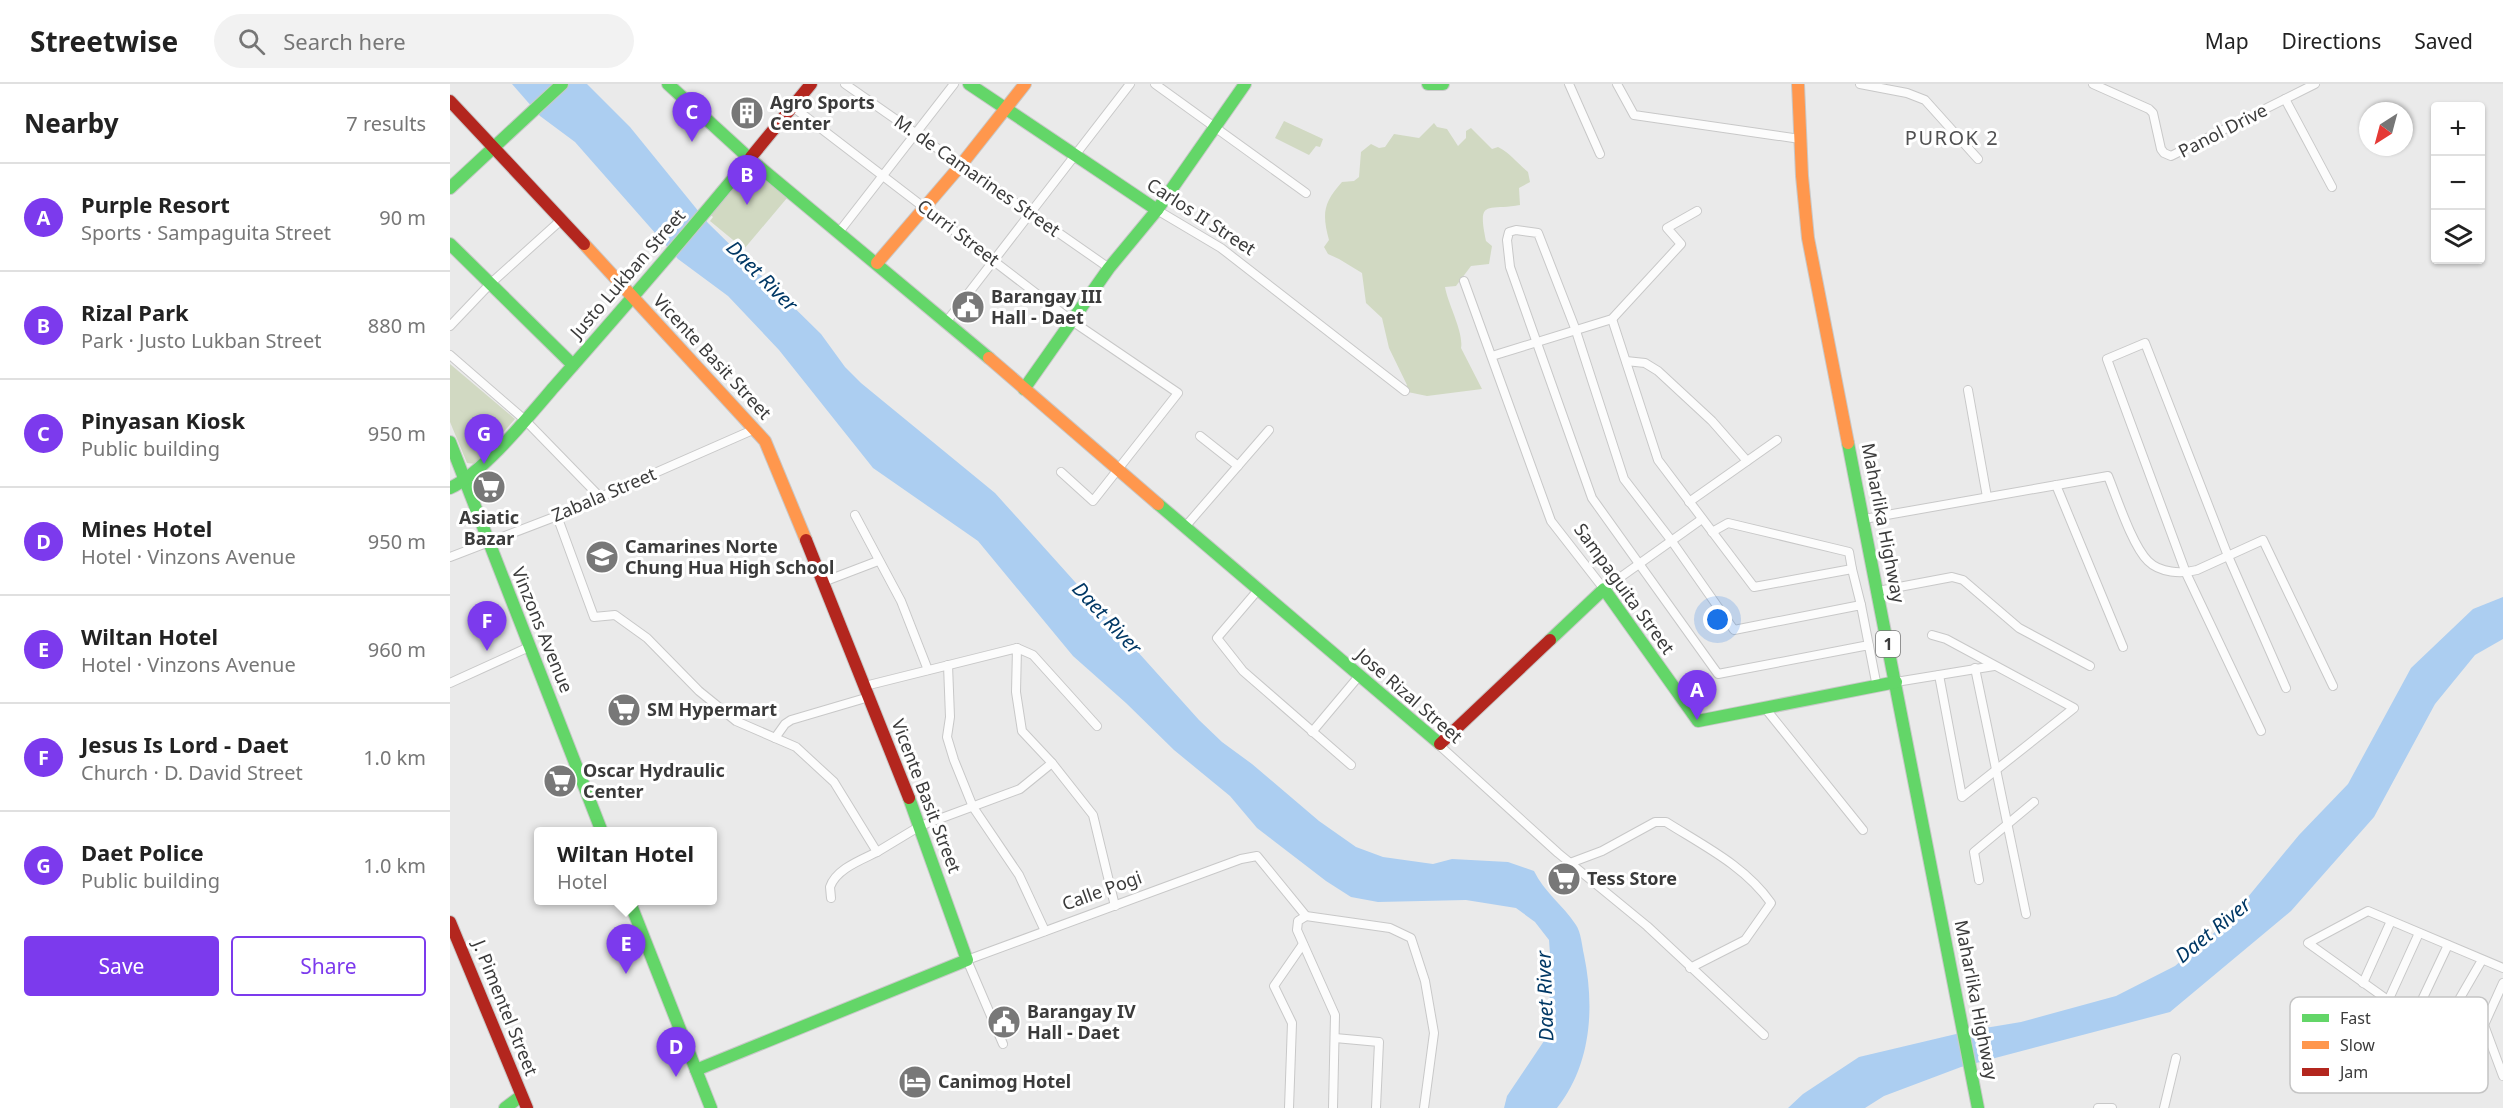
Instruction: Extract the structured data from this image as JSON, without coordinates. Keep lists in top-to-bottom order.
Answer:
{
  "streets": {
    "main road": [
      "Carlos II Street",
      "Justo Lukban Street",
      "Vicente Basit Street",
      "Maharlika Highway",
      "Sampaguita Street",
      "Vinzons Avenue",
      "1",
      "Jose Rizal Street",
      "Calle Pogi",
      "J. Pimentel Street"
    ],
    "street": [
      "Panol Drive",
      "M. de Camarines Street",
      "Curri Street",
      "Zabala Street"
    ]
  },
  "crossings": [
    ["Curri Street", "Justo Lukban Street"],
    ["Curri Street", "Jose Rizal Street"],
    ["Justo Lukban Street", "Vicente Basit Street"],
    ["Justo Lukban Street", "Vinzons Avenue"],
    ["Justo Lukban Street", "Jose Rizal Street"],
    ["Vicente Basit Street", "Zabala Street"],
    ["Vicente Basit Street", "Calle Pogi"],
    ["Zabala Street", "Vinzons Avenue"],
    ["Maharlika Highway", "Sampaguita Street"]
  ],
  "districts": ["PUROK 2"],
  "water": ["Daet River"],
  "places": {
    "building": ["Agro Sports Center"],
    "public building": ["Barangay III Hall - Daet", "Barangay IV Hall - Daet"],
    "supermarket": [
      "Asiatic Bazar",
      "SM Hypermart",
      "Oscar Hydraulic Center",
      "Tess Store"
    ],
    "school or university": ["Camarines Norte Chung Hua High School"],
    "hotel": ["Canimog Hotel"]
  },
  "legend": ["Fast", "Slow", "Jam"],
  "north": "bottom left",
  "page": {
    "header": "Streetwise",
    "search": "Search here",
    "nav": ["Map", "Directions", "Saved"],
    "heading": ["Nearby", "7 results"],
    "pins": [
      "C",
      "B",
      "G",
      "F",
      "A",
      "E",
      "D"
    ],
    "map_buttons": ["+", "−"],
    "list": [
      {
        "mark": "A",
        "name": "Purple Resort",
        "note": "Sports · Sampaguita Street",
        "value": "90 m"
      },
      {
        "mark": "B",
        "name": "Rizal Park",
        "note": "Park · Justo Lukban Street",
        "value": "880 m"
      },
      {
        "mark": "C",
        "name": "Pinyasan Kiosk",
        "note": "Public building",
        "value": "950 m"
      },
      {
        "mark": "D",
        "name": "Mines Hotel",
        "note": "Hotel · Vinzons Avenue",
        "value": "950 m"
      },
      {
        "mark": "E",
        "name": "Wiltan Hotel",
        "note": "Hotel · Vinzons Avenue",
        "value": "960 m"
      },
      {
        "mark": "F",
        "name": "Jesus Is Lord - Daet",
        "note": "Church · D. David Street",
        "value": "1.0 km"
      },
      {
        "mark": "G",
        "name": "Daet Police",
        "note": "Public building",
        "value": "1.0 km"
      }
    ],
    "popup": ["Wiltan Hotel", "Hotel"],
    "buttons": ["Save", "Share"]
  }
}
